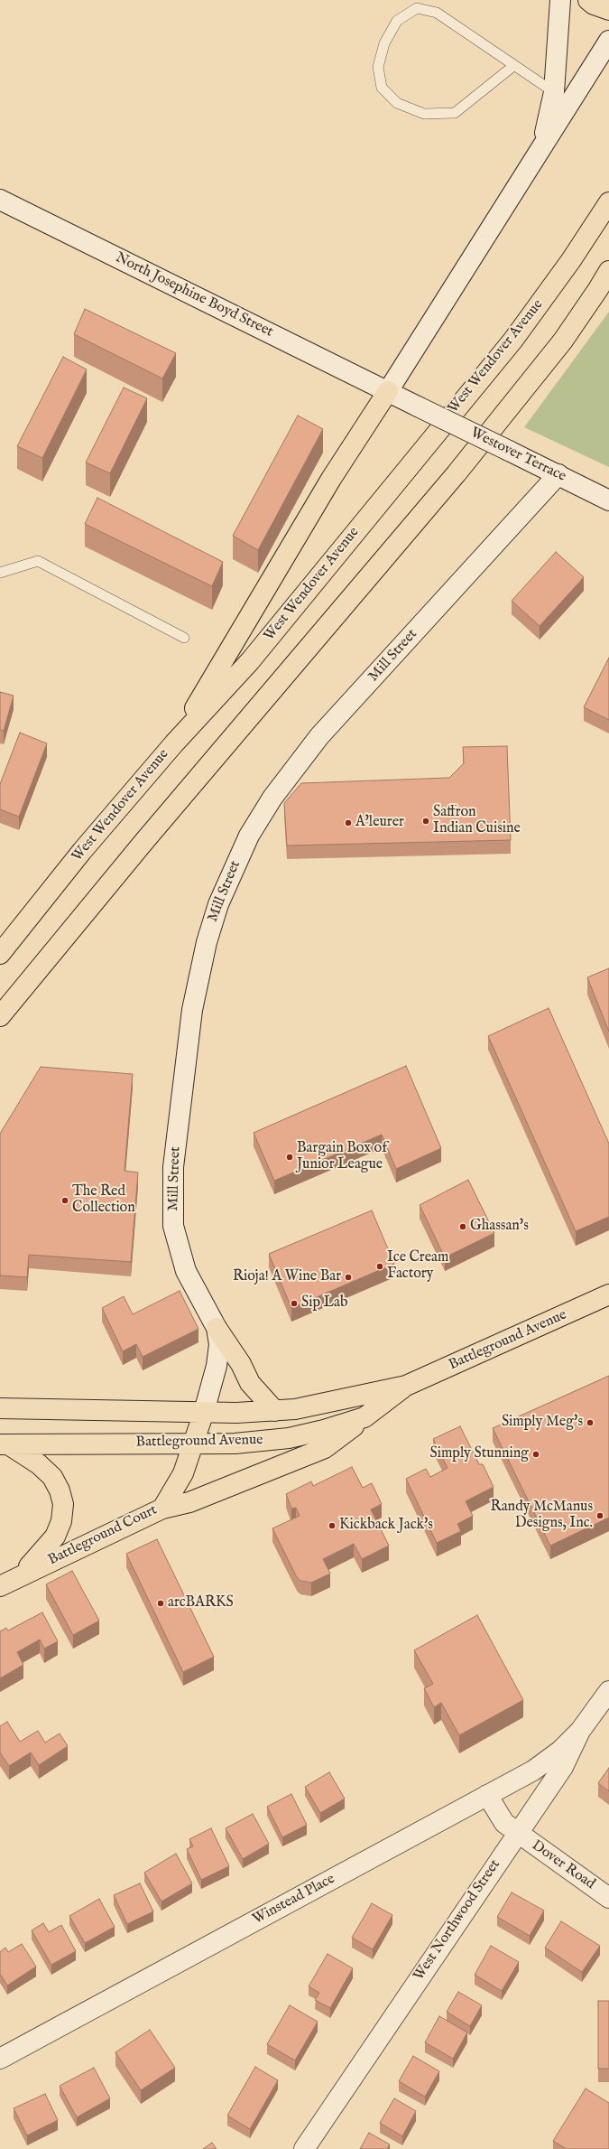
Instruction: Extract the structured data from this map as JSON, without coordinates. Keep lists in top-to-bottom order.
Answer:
{
  "streets": {
    "main road": ["West Wendover Avenue", "Battleground Avenue", "Battleground Court"],
    "street": [
      "North Josephine Boyd Street",
      "Westover Terrace",
      "Mill Street",
      "Dover Road",
      "Winstead Place",
      "West Northwood Street"
    ]
  },
  "crossings": [
    ["North Josephine Boyd Street", "Westover Terrace"],
    ["Westover Terrace", "Mill Street"],
    ["Mill Street", "Battleground Avenue"],
    ["Mill Street", "Battleground Court"],
    ["Battleground Avenue", "Battleground Court"],
    ["Dover Road", "Winstead Place"],
    ["Dover Road", "West Northwood Street"],
    ["Winstead Place", "West Northwood Street"]
  ],
  "places": [
    "Saffron Indian Cuisine",
    "A'leurer",
    "Bargain Box of Junior League",
    "The Red Collection",
    "Ghassan's",
    "Ice Cream Factory",
    "Rioja! A Wine Bar",
    "Sip Lab",
    "Simply Meg's",
    "Simply Stunning",
    "Randy McManus Designs, Inc.",
    "Kickback Jack's",
    "arcBARKS"
  ]
}
